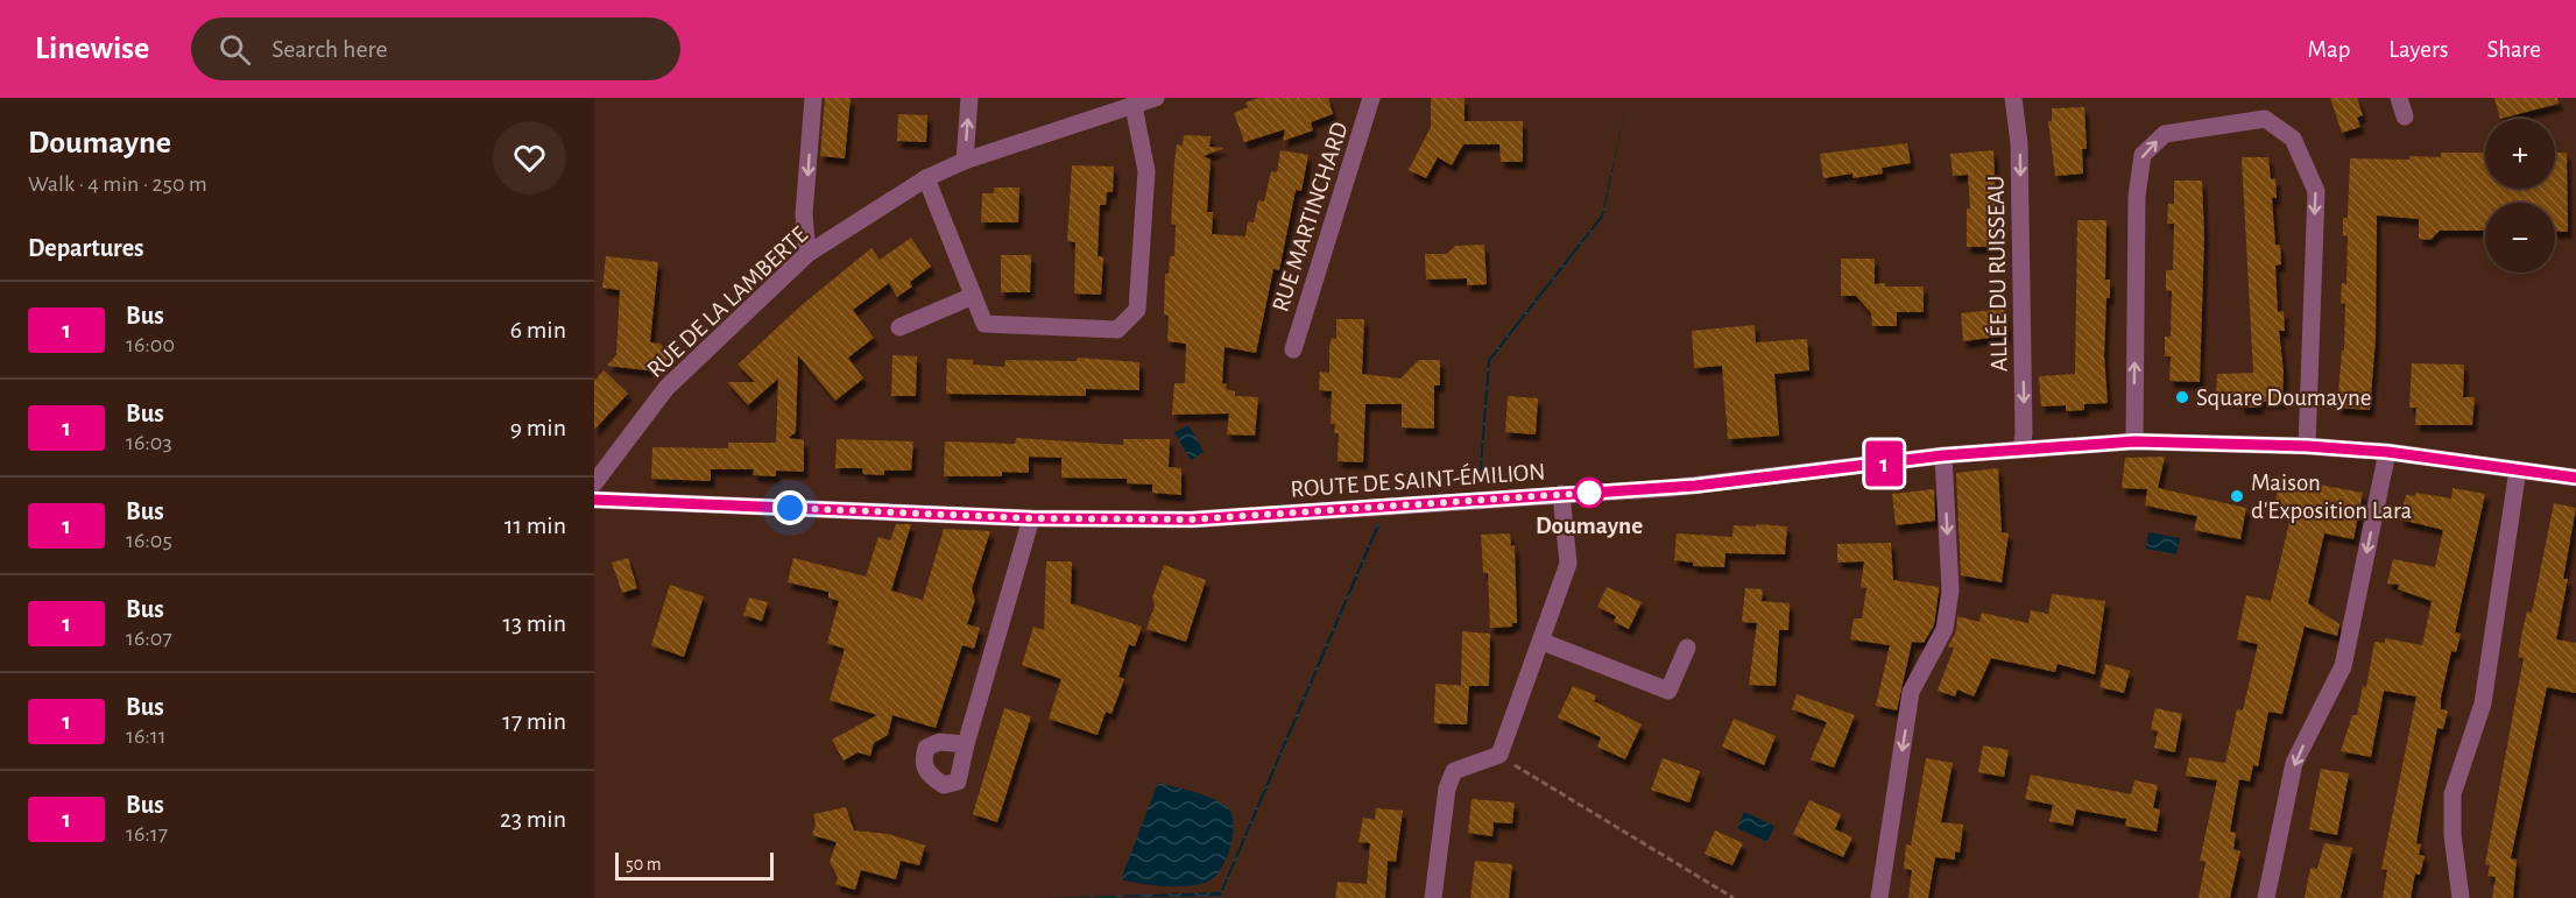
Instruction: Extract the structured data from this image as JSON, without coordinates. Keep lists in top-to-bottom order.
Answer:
{
  "streets": {
    "street": [
      "RUE MARTINCHARD",
      "ALLÉE DU RUISSEAU",
      "RUE DE LA LAMBERTE",
      "ROUTE DE SAINT-ÉMILION"
    ]
  },
  "crossings": [
    ["ALLÉE DU RUISSEAU", "ROUTE DE SAINT-ÉMILION"]
  ],
  "one_way": ["ALLÉE DU RUISSEAU"],
  "places": ["Square Doumayne", "Doumayne", "Maison d'Exposition Lara"],
  "lines": ["bus line 1"],
  "scale_bar": "50 m",
  "page": {
    "header": "Linewise",
    "search": "Search here",
    "nav": ["Map", "Layers", "Share"],
    "heading": [
      ["Doumayne", "Walk · 4 min · 250 m"],
      "Departures"
    ],
    "on_map": "1",
    "map_buttons": ["+", "−"],
    "list": [
      {
        "mark": "1",
        "name": "Bus",
        "note": "16:00",
        "value": "6 min"
      },
      {
        "mark": "1",
        "name": "Bus",
        "note": "16:03",
        "value": "9 min"
      },
      {
        "mark": "1",
        "name": "Bus",
        "note": "16:05",
        "value": "11 min"
      },
      {
        "mark": "1",
        "name": "Bus",
        "note": "16:07",
        "value": "13 min"
      },
      {
        "mark": "1",
        "name": "Bus",
        "note": "16:11",
        "value": "17 min"
      },
      {
        "mark": "1",
        "name": "Bus",
        "note": "16:17",
        "value": "23 min"
      }
    ],
    "scale": "50 m"
  }
}
